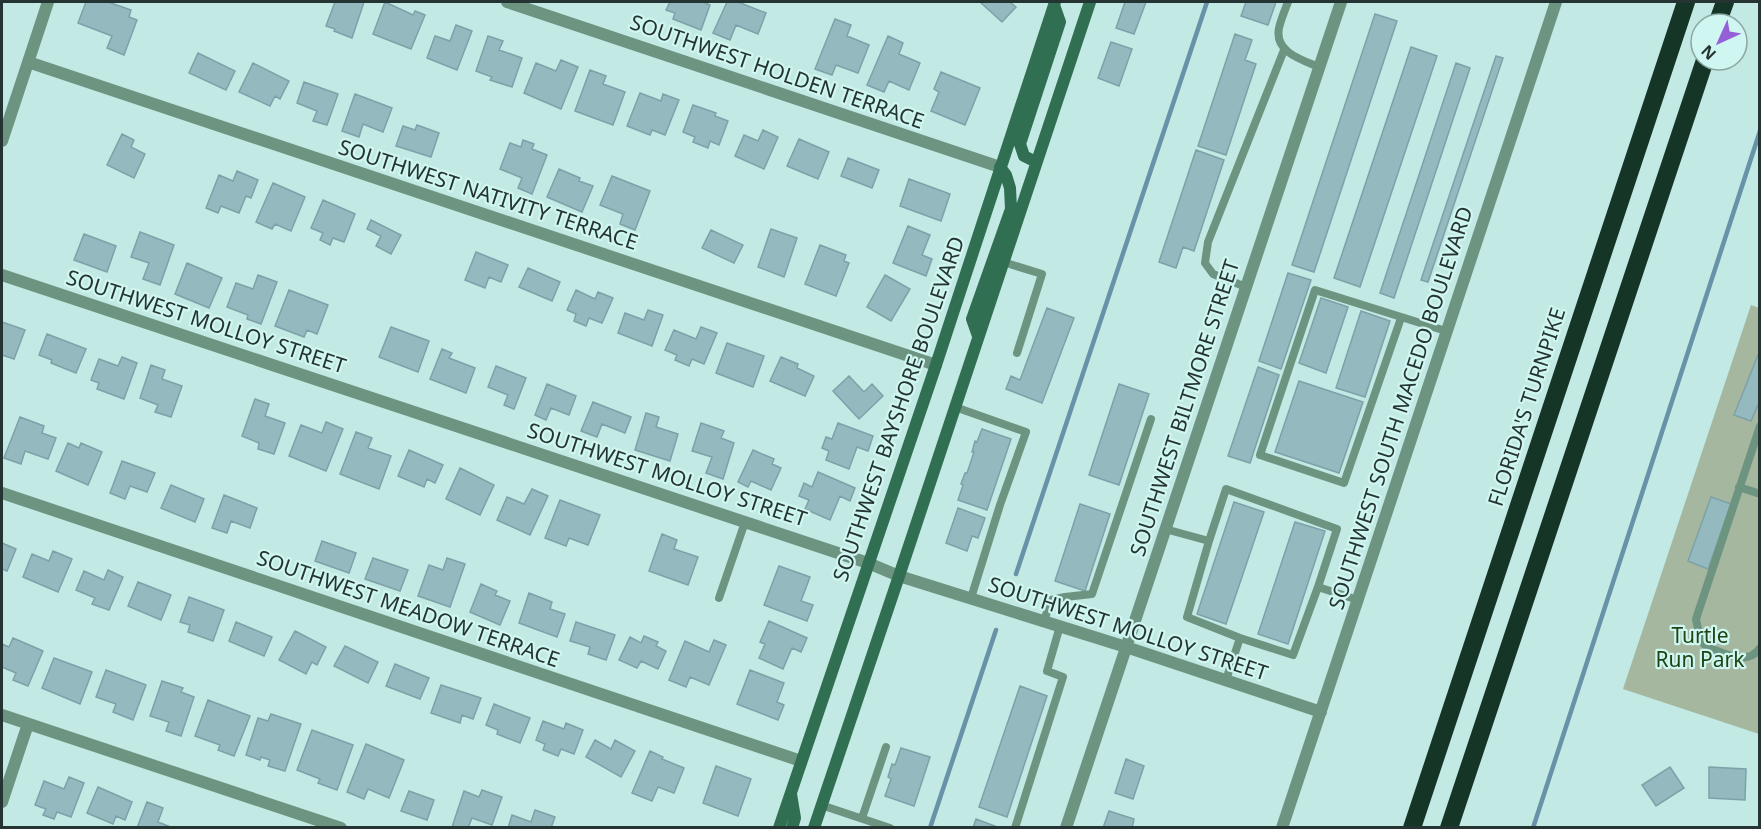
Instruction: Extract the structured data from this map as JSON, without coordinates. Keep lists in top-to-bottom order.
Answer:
{
  "streets": {
    "highway": ["FLORIDA'S TURNPIKE"],
    "main road": ["SOUTHWEST BAYSHORE BOULEVARD"],
    "street": [
      "SOUTHWEST HOLDEN TERRACE",
      "SOUTHWEST NATIVITY TERRACE",
      "SOUTHWEST MOLLOY STREET",
      "SOUTHWEST BILTMORE STREET",
      "SOUTHWEST SOUTH MACEDO BOULEVARD",
      "SOUTHWEST MEADOW TERRACE"
    ]
  },
  "crossings": [
    ["SOUTHWEST HOLDEN TERRACE", "SOUTHWEST BAYSHORE BOULEVARD"],
    ["SOUTHWEST NATIVITY TERRACE", "SOUTHWEST BAYSHORE BOULEVARD"],
    ["SOUTHWEST MOLLOY STREET", "SOUTHWEST BILTMORE STREET"],
    ["SOUTHWEST MOLLOY STREET", "SOUTHWEST SOUTH MACEDO BOULEVARD"],
    ["SOUTHWEST MOLLOY STREET", "SOUTHWEST BAYSHORE BOULEVARD"],
    ["SOUTHWEST BAYSHORE BOULEVARD", "SOUTHWEST MEADOW TERRACE"]
  ],
  "parks": ["Turtle Run Park"],
  "north": "bottom left"
}
